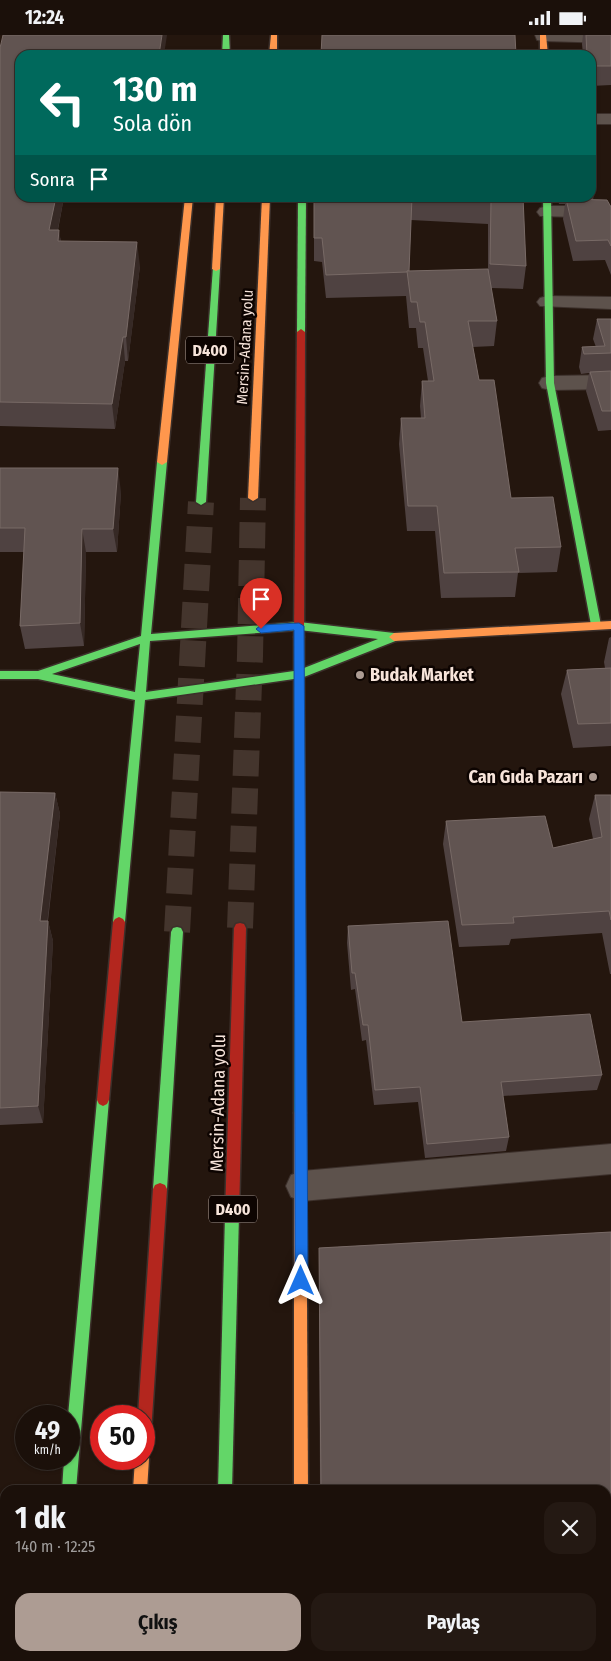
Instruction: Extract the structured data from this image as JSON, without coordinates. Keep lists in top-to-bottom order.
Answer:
{
  "streets": {
    "main road": ["Mersin-Adana yolu", "D400"]
  },
  "places": ["Budak Market", "Can Gıda Pazarı"],
  "page": {
    "status": "12:24",
    "turn": ["130 m", "Sola dön"],
    "then": "Sonra",
    "speed": "49 km/h",
    "limit": "50",
    "heading": ["1 dk", "140 m · 12:25"],
    "buttons": ["Çıkış", "Paylaş"]
  }
}
